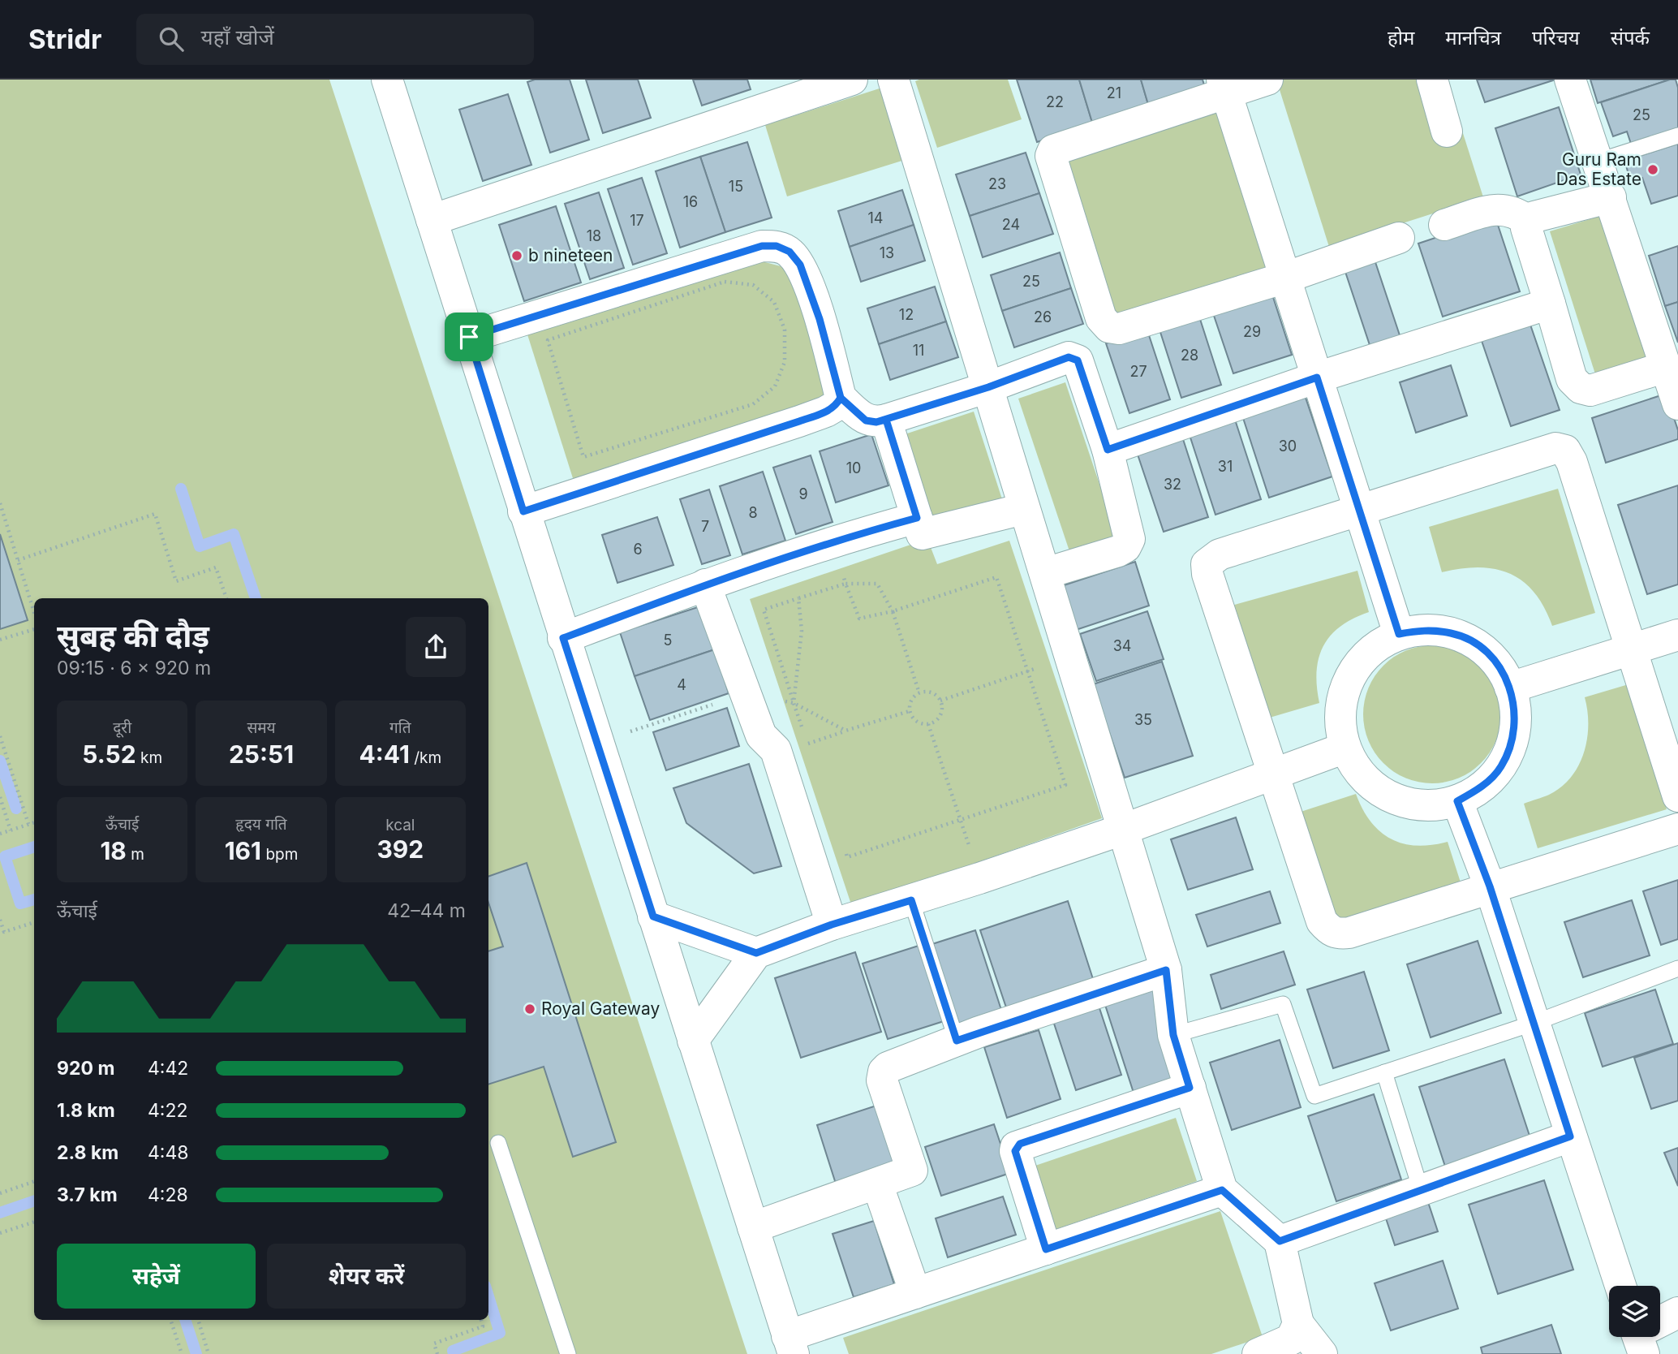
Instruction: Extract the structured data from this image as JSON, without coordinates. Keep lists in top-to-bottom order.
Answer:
{
  "places": ["Guru Ram Das Estate", "b nineteen", "Royal Gateway"],
  "house_numbers": [
    "21",
    "22",
    "25",
    "23",
    "15",
    "16",
    "14",
    "17",
    "24",
    "18",
    "13",
    "25",
    "12",
    "26",
    "29",
    "11",
    "28",
    "27",
    "30",
    "31",
    "10",
    "32",
    "9",
    "8",
    "7",
    "6",
    "5",
    "34",
    "4",
    "35"
  ],
  "page": {
    "header": "Stridr",
    "search": "यहाँ खोजें",
    "nav": [
      "होम",
      "मानचित्र",
      "परिचय",
      "संपर्क"
    ],
    "heading": ["सुबह की दौड़", "09:15 · 6 × 920 m"],
    "stats": [
      ["दूरी", "5.52 km"],
      ["समय", "25:51"],
      ["गति", "4:41 /km"],
      ["ऊँचाई", "18 m"],
      ["हृदय गति", "161 bpm"],
      ["kcal", "392"]
    ],
    "chart": ["ऊँचाई", "42–44 m"],
    "list": [
      {
        "name": "920 m",
        "note": "4:42"
      },
      {
        "name": "1.8 km",
        "note": "4:22"
      },
      {
        "name": "2.8 km",
        "note": "4:48"
      },
      {
        "name": "3.7 km",
        "note": "4:28"
      }
    ],
    "buttons": ["सहेजें", "शेयर करें"]
  }
}
